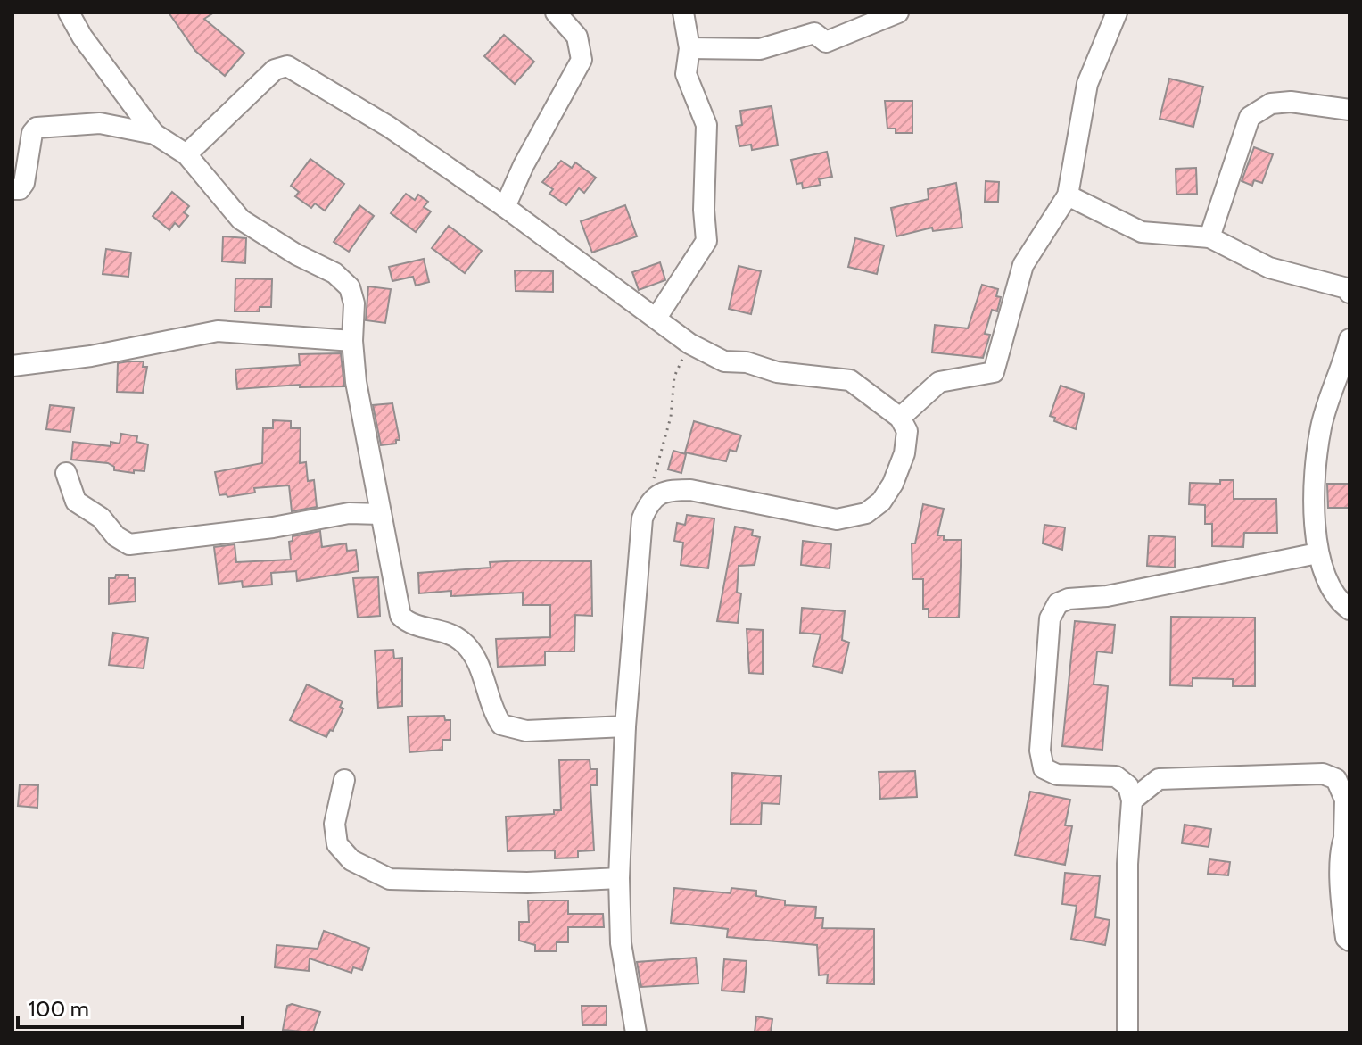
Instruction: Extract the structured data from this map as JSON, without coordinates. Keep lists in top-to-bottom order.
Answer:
{
  "scale_bar": "100 m"
}
